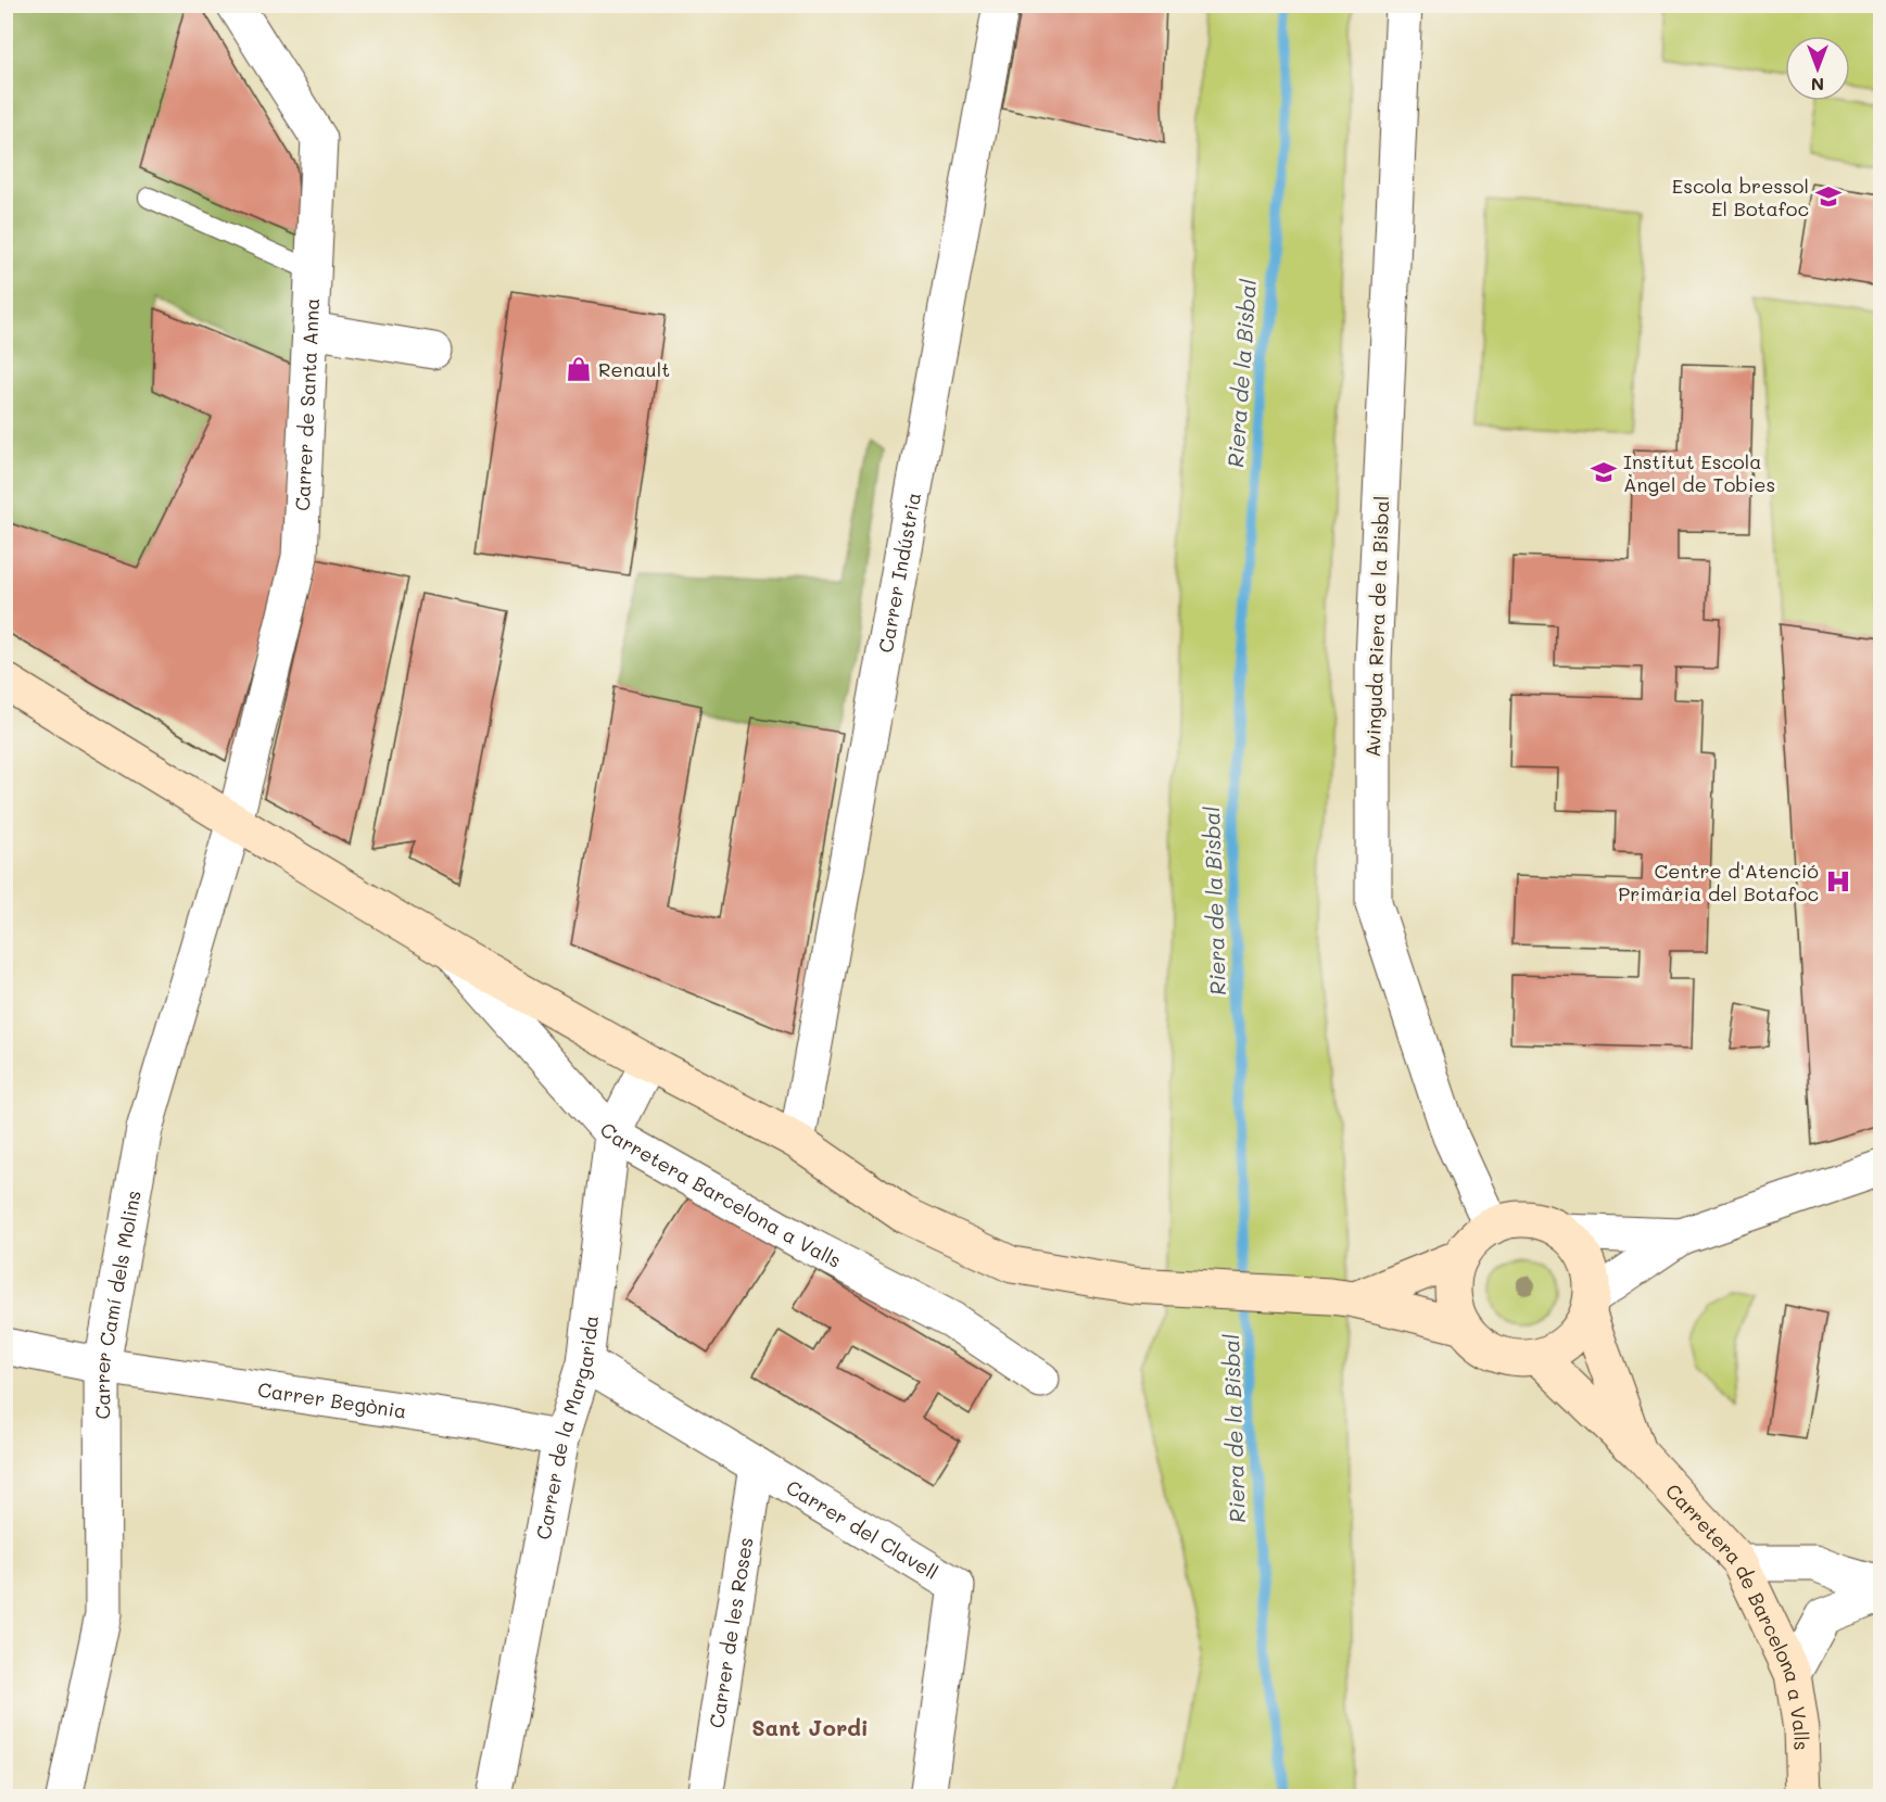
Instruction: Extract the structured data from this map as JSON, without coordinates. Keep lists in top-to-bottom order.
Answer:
{
  "streets": {
    "street": [
      "Carrer de Santa Anna",
      "Carrer Indústria",
      "Avinguda Riera de la Bisbal",
      "Carretera Barcelona a Valls",
      "Carrer Camí dels Molins",
      "Carrer Begònia",
      "Carrer de la Margarida",
      "Carrer del Clavell",
      "Carretera de Barcelona a Valls",
      "Carrer de les Roses"
    ]
  },
  "crossings": [
    ["Carrer de Santa Anna", "Carrer Camí dels Molins"],
    ["Avinguda Riera de la Bisbal", "Carretera de Barcelona a Valls"],
    ["Carretera Barcelona a Valls", "Carrer de la Margarida"],
    ["Carrer Camí dels Molins", "Carrer Begònia"],
    ["Carrer Begònia", "Carrer de la Margarida"],
    ["Carrer de la Margarida", "Carrer del Clavell"],
    ["Carrer del Clavell", "Carrer de les Roses"]
  ],
  "districts": ["Sant Jordi"],
  "water": ["Riera de la Bisbal"],
  "places": {
    "school or university": ["Escola bressol El Botafoc", "Institut Escola Àngel de Tobies"],
    "shop": ["Renault"],
    "hospital": ["Centre d'Atenció Primària del Botafoc"]
  },
  "north": "bottom"
}
